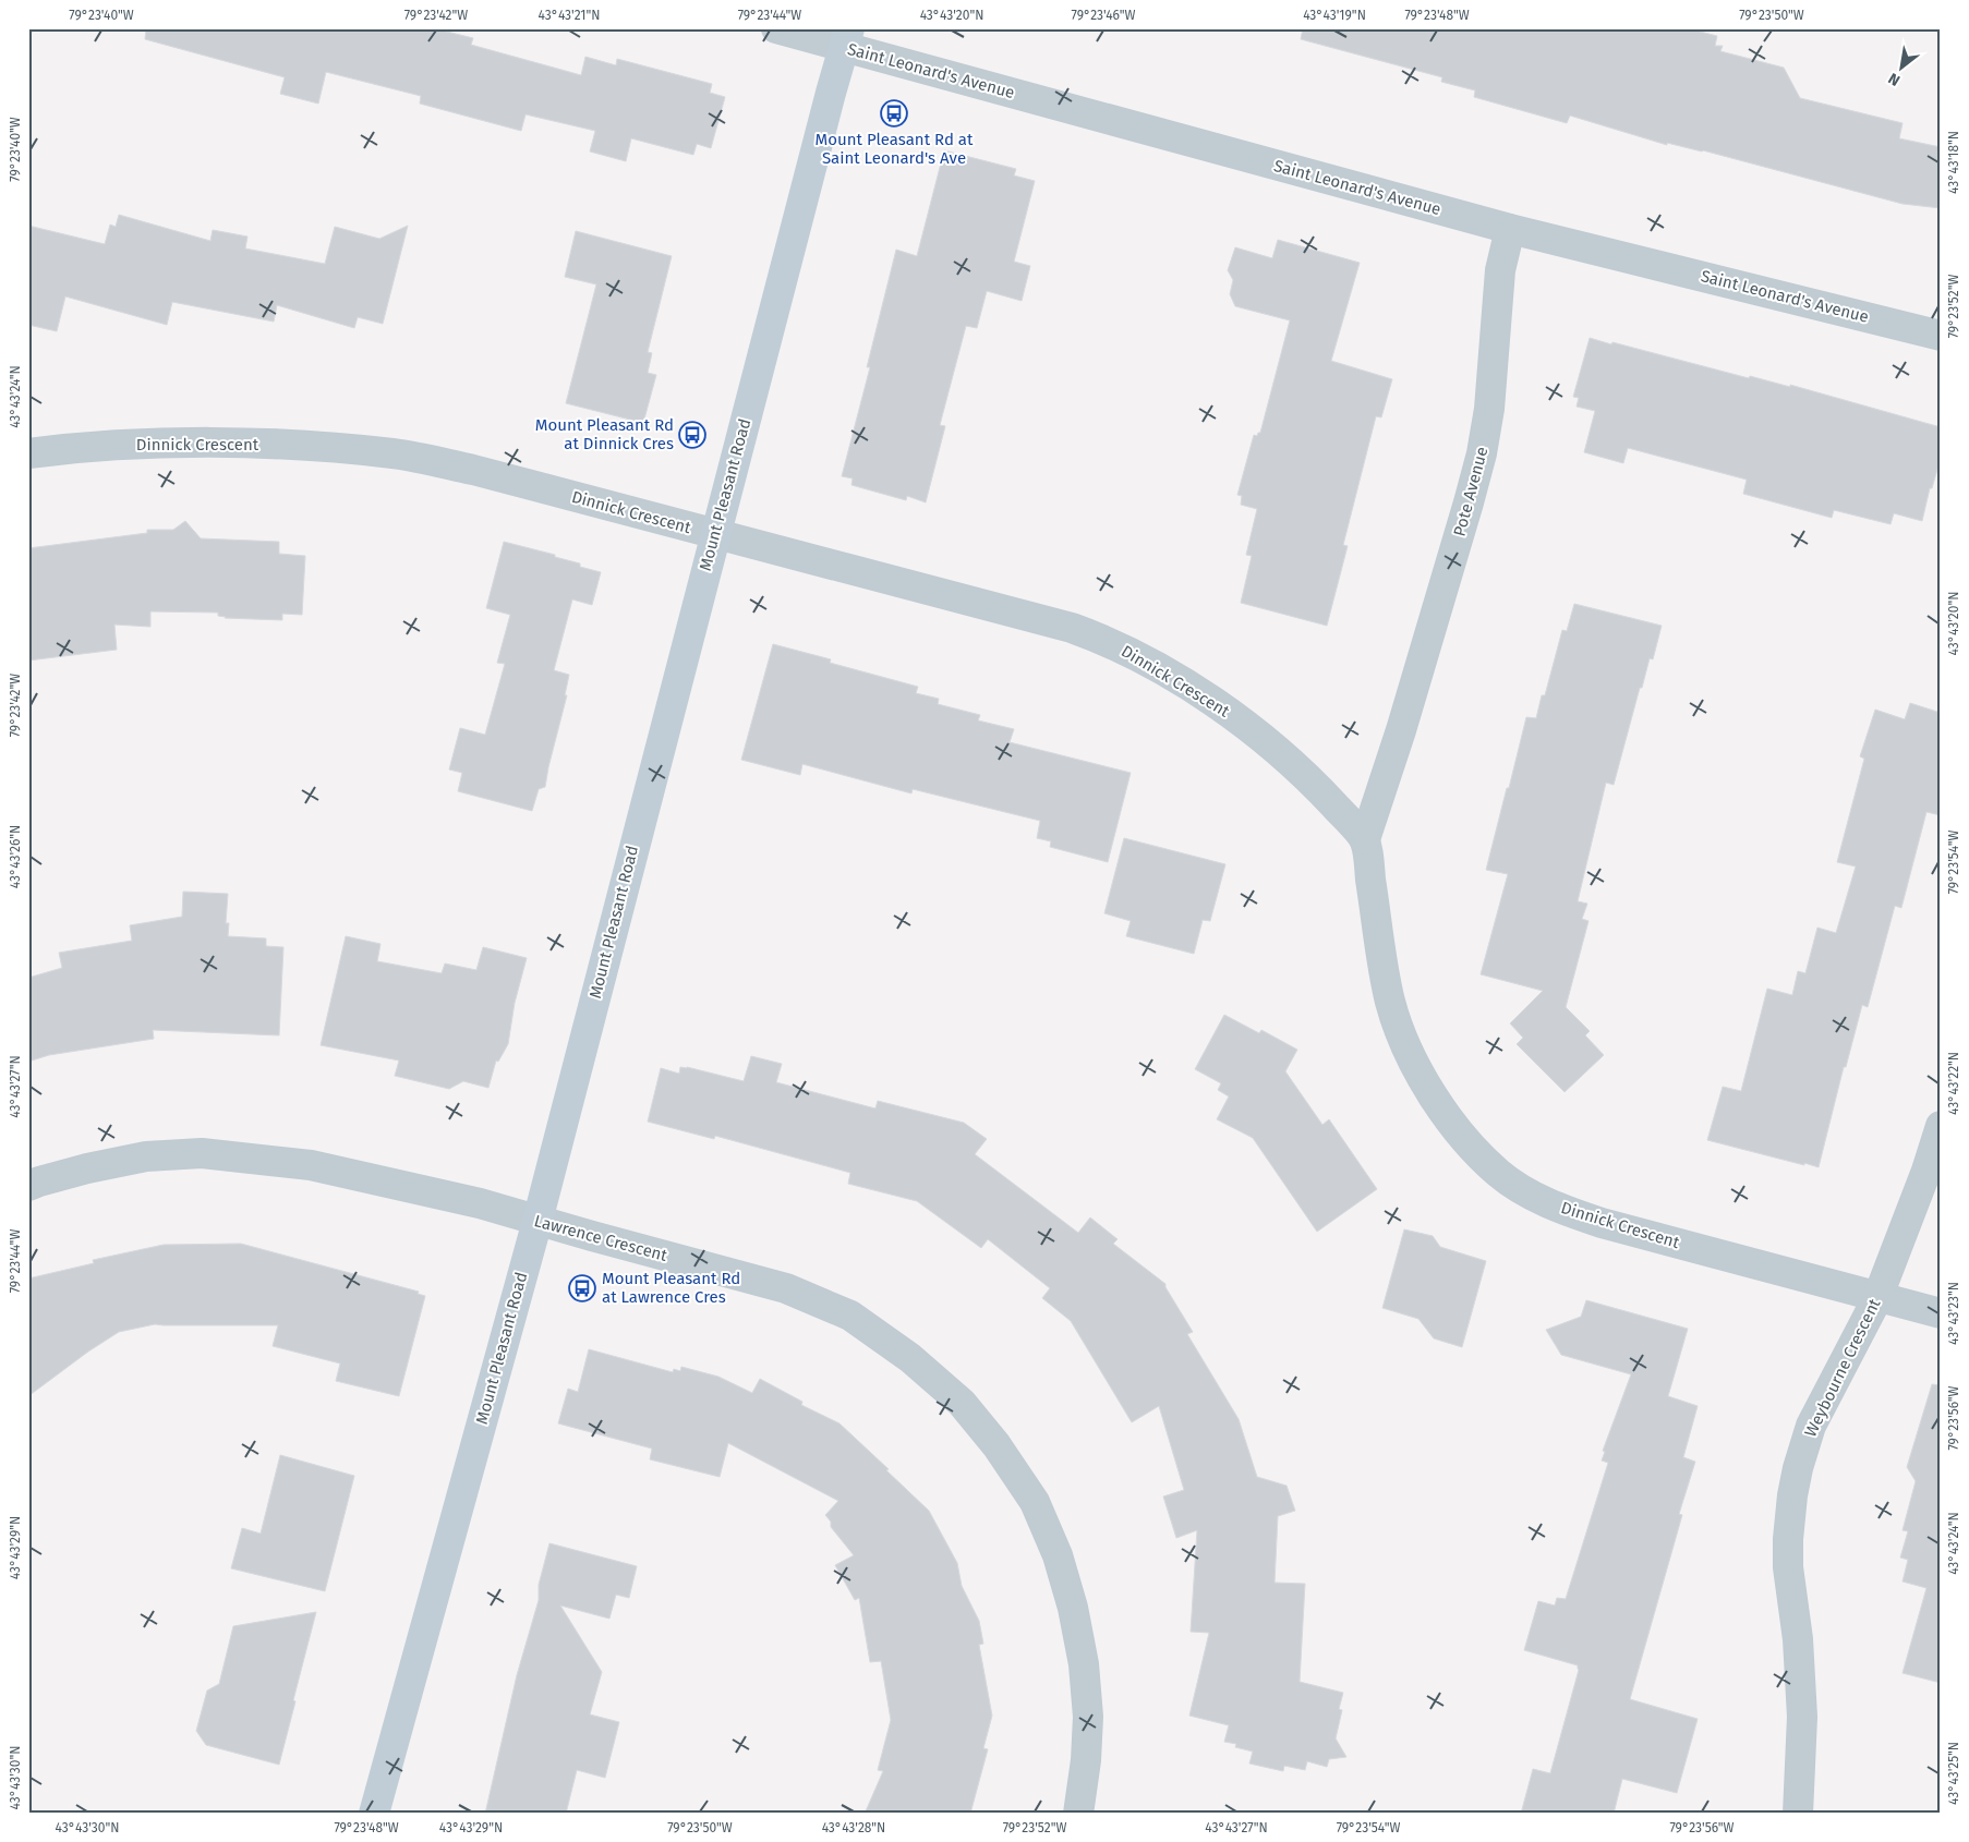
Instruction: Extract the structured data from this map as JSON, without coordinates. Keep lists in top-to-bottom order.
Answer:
{
  "streets": {
    "main road": ["Mount Pleasant Road"],
    "street": [
      "Saint Leonard's Avenue",
      "Dinnick Crescent",
      "Pote Avenue",
      "Lawrence Crescent",
      "Weybourne Crescent"
    ]
  },
  "crossings": [
    ["Saint Leonard's Avenue", "Pote Avenue"],
    ["Saint Leonard's Avenue", "Mount Pleasant Road"],
    ["Dinnick Crescent", "Pote Avenue"],
    ["Dinnick Crescent", "Mount Pleasant Road"],
    ["Dinnick Crescent", "Weybourne Crescent"],
    ["Mount Pleasant Road", "Lawrence Crescent"]
  ],
  "places": {
    "bus stop": ["Mount Pleasant Rd at Saint Leonard's Ave", "Mount Pleasant Rd at Dinnick Cres", "Mount Pleasant Rd at Lawrence Cres"]
  },
  "north": "bottom left",
  "coordinates": [
    "79°23'40\"W",
    "79°23'42\"W",
    "43°43'21\"N",
    "79°23'44\"W",
    "43°43'20\"N",
    "79°23'46\"W",
    "43°43'19\"N",
    "79°23'48\"W",
    "79°23'50\"W",
    "43°43'18\"N",
    "79°23'52\"W",
    "43°43'24\"N",
    "43°43'26\"N",
    "79°23'54\"W",
    "43°43'22\"N",
    "43°43'27\"N",
    "43°43'23\"N",
    "79°23'56\"W",
    "43°43'29\"N",
    "43°43'25\"N",
    "43°43'30\"N",
    "43°43'28\"N"
  ]
}
